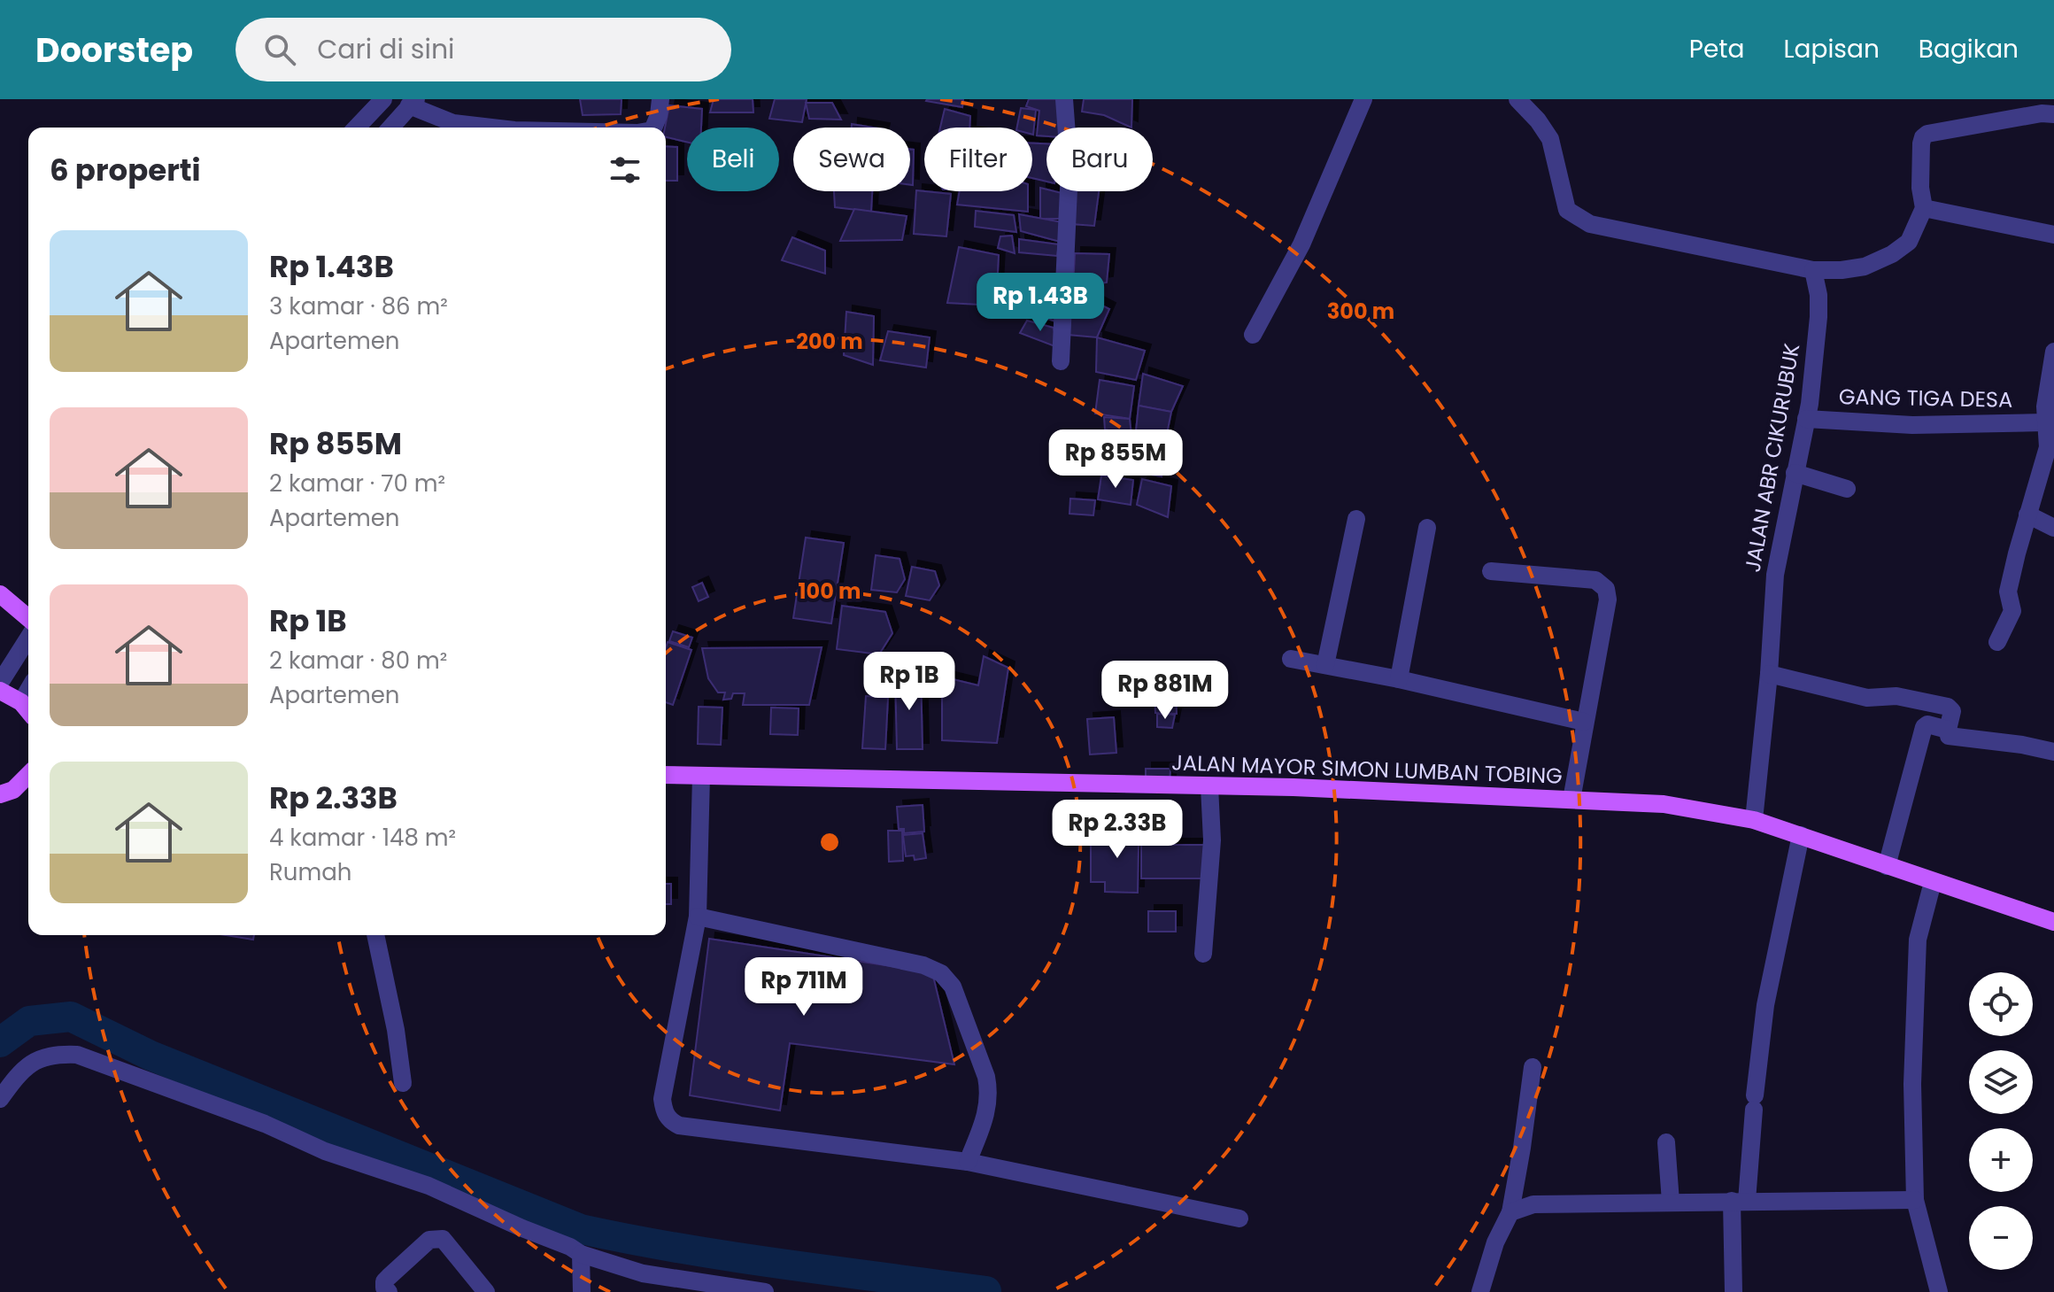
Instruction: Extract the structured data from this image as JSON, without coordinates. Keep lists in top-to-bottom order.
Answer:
{
  "streets": {
    "main road": ["JALAN MAYOR SIMON LUMBAN TOBING"],
    "street": ["GANG TIGA DESA", "JALAN ABR CIKURUBUK"]
  },
  "crossings": [
    ["GANG TIGA DESA", "JALAN ABR CIKURUBUK"],
    ["JALAN ABR CIKURUBUK", "JALAN MAYOR SIMON LUMBAN TOBING"]
  ],
  "page": {
    "header": "Doorstep",
    "search": "Cari di sini",
    "nav": ["Peta", "Lapisan", "Bagikan"],
    "chip": [
      "Beli",
      "Sewa",
      "Filter",
      "Baru"
    ],
    "heading": "6 properti",
    "list": [
      {
        "name": "Rp 1.43B",
        "note": "3 kamar · 86 m² · Apartemen"
      },
      {
        "name": "Rp 855M",
        "note": "2 kamar · 70 m² · Apartemen"
      },
      {
        "name": "Rp 1B",
        "note": "2 kamar · 80 m² · Apartemen"
      },
      {
        "name": "Rp 2.33B",
        "note": "4 kamar · 148 m² · Rumah"
      }
    ],
    "price": [
      "Rp 1.43B",
      "Rp 855M",
      "Rp 1B",
      "Rp 881M",
      "Rp 2.33B",
      "Rp 711M"
    ],
    "map_buttons": ["+", "−"]
  },
  "rings": ["300 m", "200 m", "100 m"]
}
